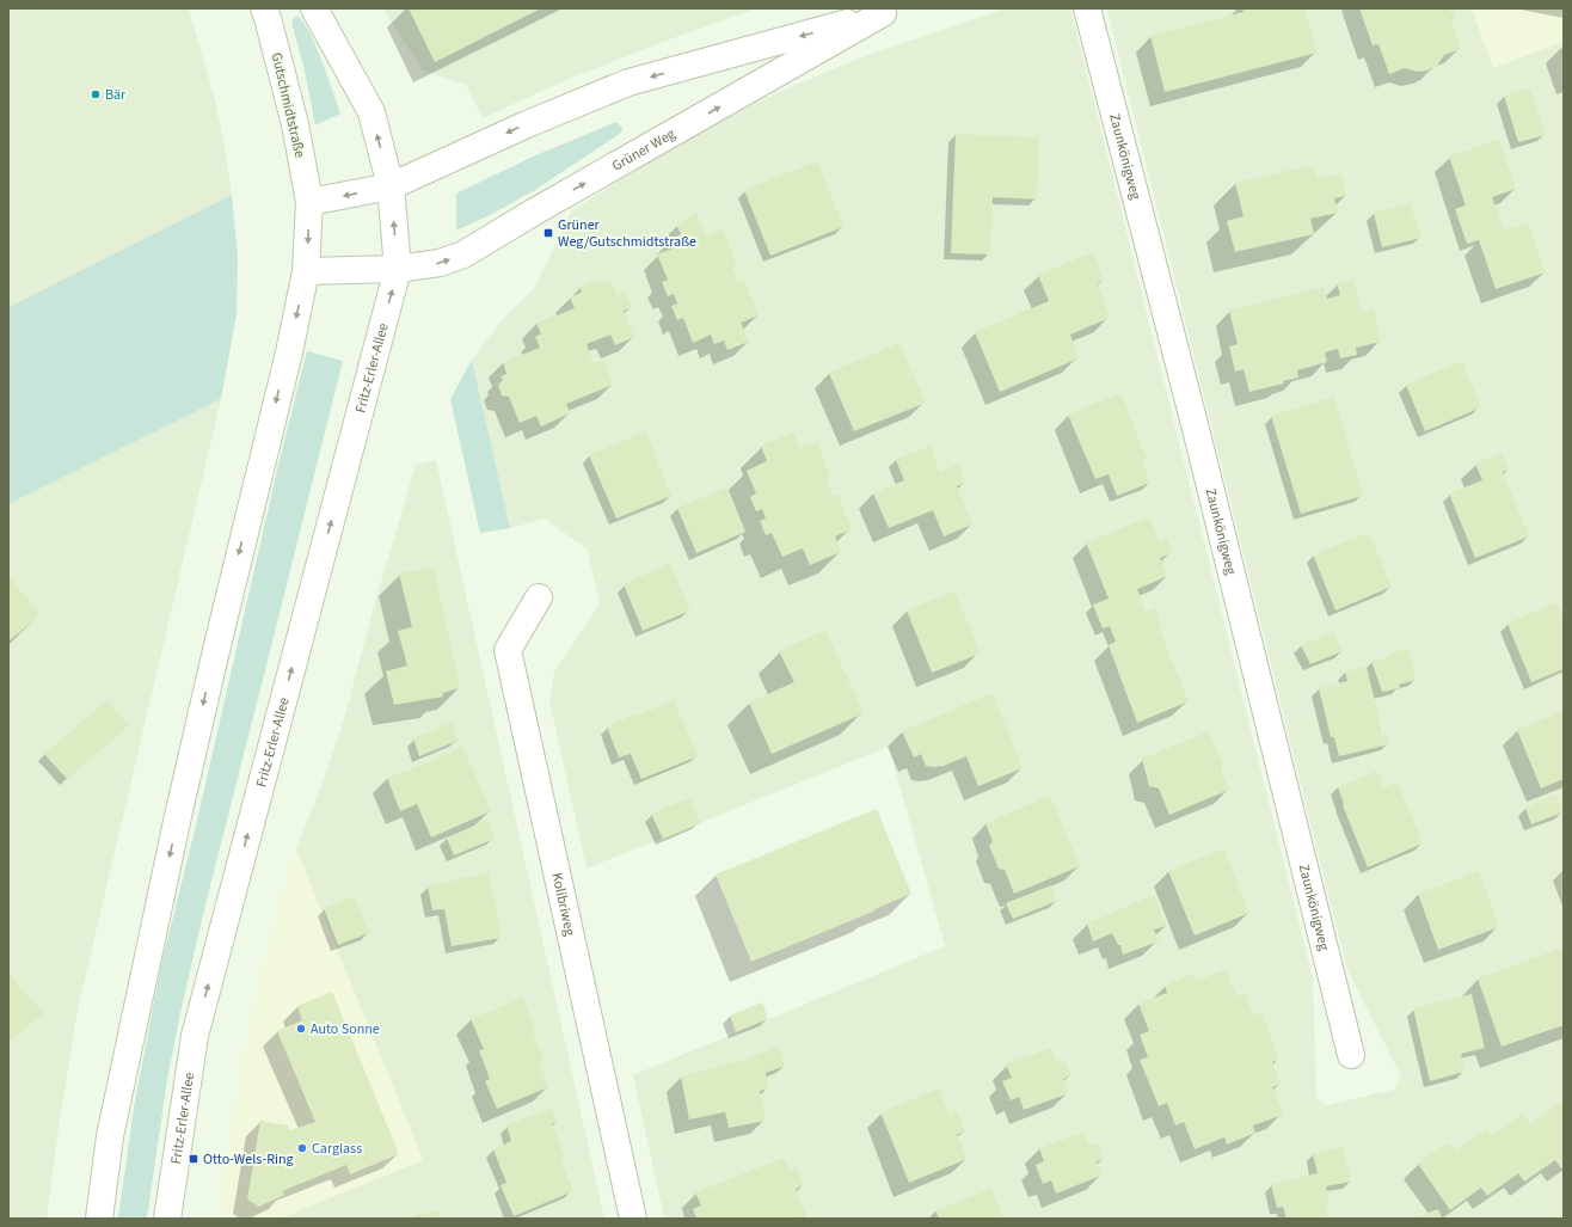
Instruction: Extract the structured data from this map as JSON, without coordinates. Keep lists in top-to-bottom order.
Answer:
{
  "streets": {
    "street": [
      "Gutschmidtstraße",
      "Grüner Weg",
      "Zaunkönigweg",
      "Fritz-Erler-Allee",
      "Kolibriweg"
    ]
  },
  "crossings": [
    ["Grüner Weg", "Fritz-Erler-Allee"]
  ],
  "places": {
    "other": ["Bär", "Auto Sonne", "Carglass"],
    "transit": ["Grüner Weg/Gutschmidtstraße", "Otto-Wels-Ring"]
  }
}
